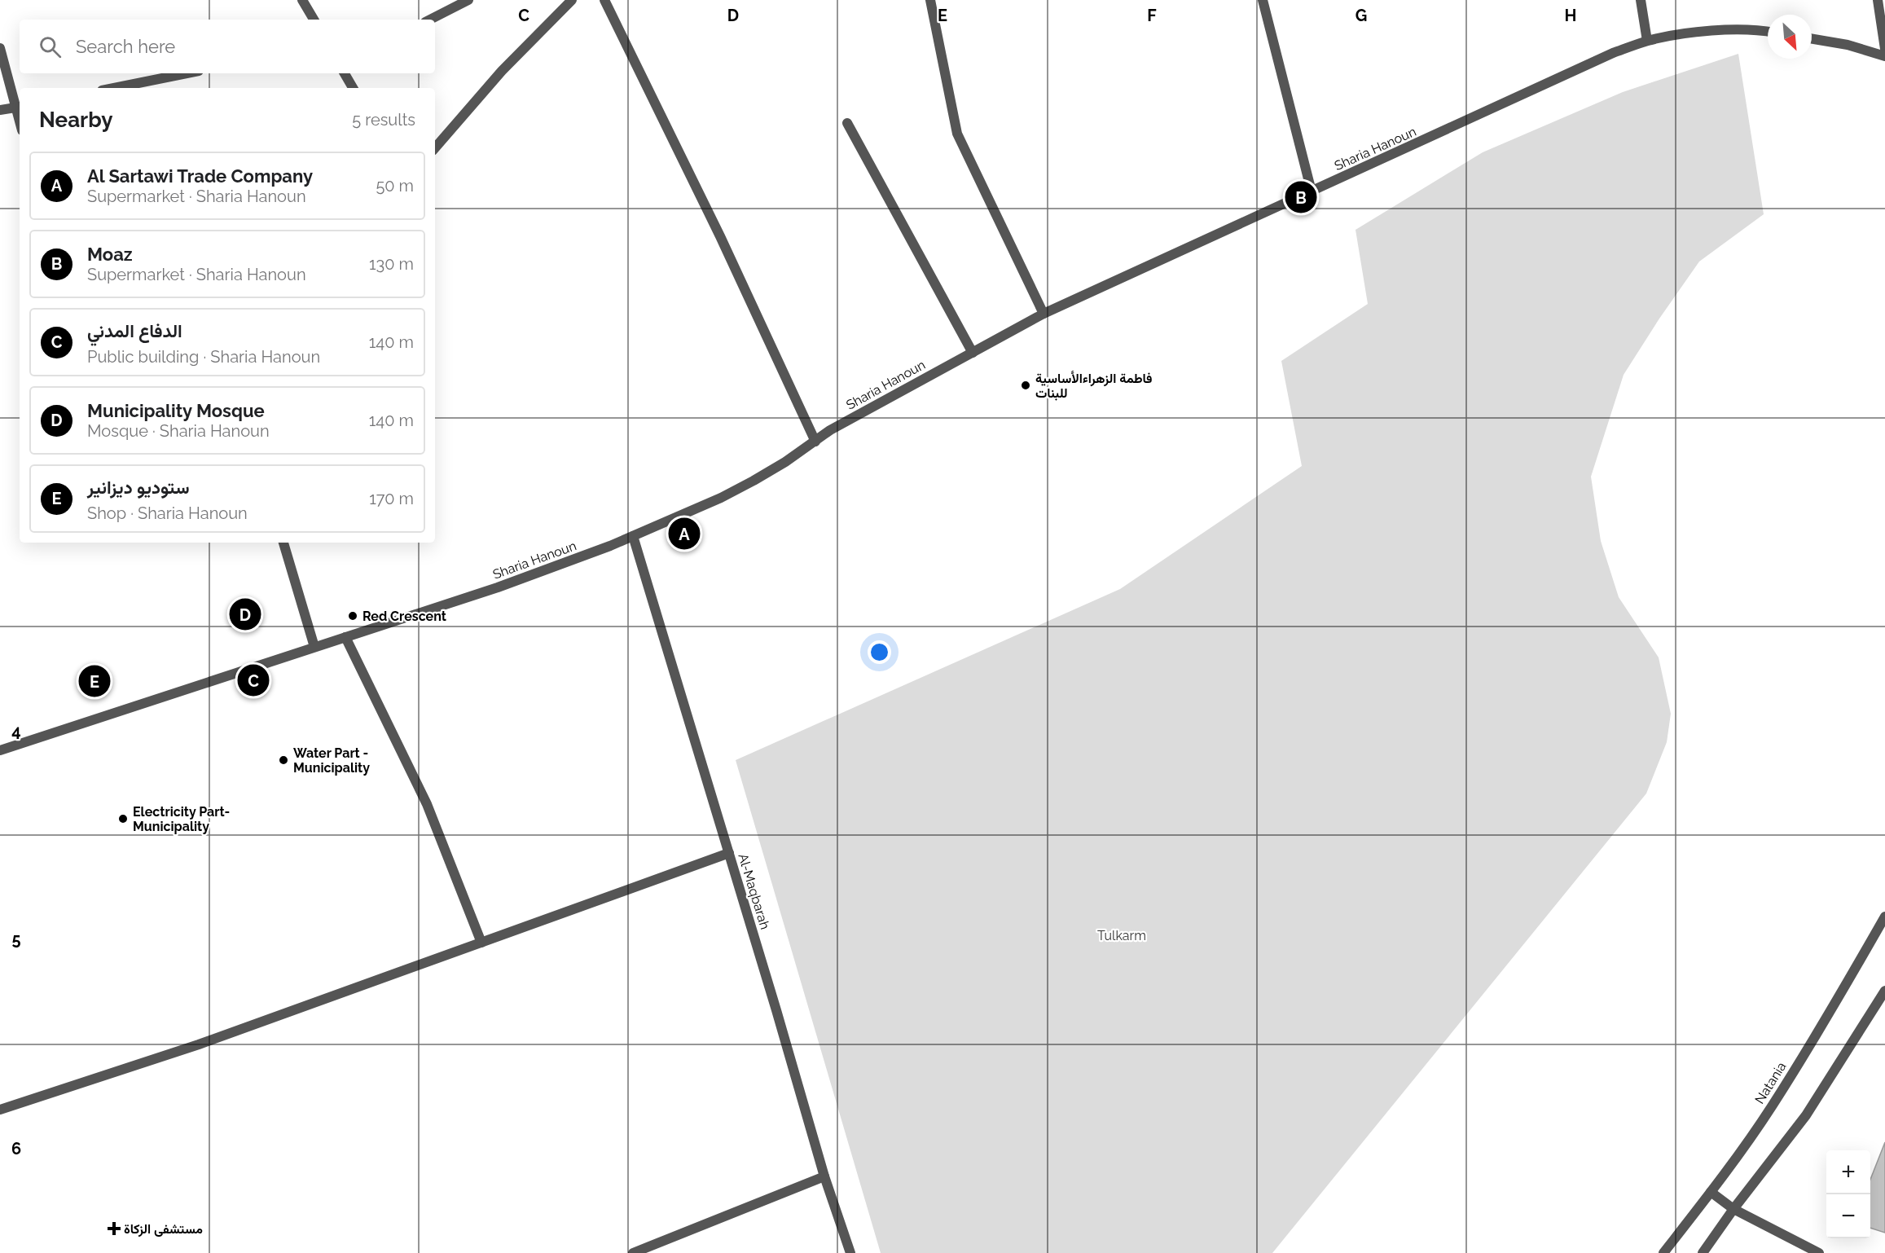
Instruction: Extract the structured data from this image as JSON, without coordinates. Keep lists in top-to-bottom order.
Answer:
{
  "streets": {
    "street": ["Sharia Hanoun", "Al-Maqbarah", "Natania"]
  },
  "crossings": [
    ["Sharia Hanoun", "Al-Maqbarah"]
  ],
  "parks": ["Tulkarm"],
  "places": {
    "other": [
      "فاطمة الزهراءالأساسية للبنات",
      "Red Crescent",
      "Water Part - Municipality",
      "Electricity Part- Municipality"
    ],
    "health": ["مستشفى الزكاة"]
  },
  "north": "bottom right",
  "page": {
    "search": "Search here",
    "heading": ["Nearby", "5 results"],
    "list": [
      {
        "mark": "A",
        "name": "Al Sartawi Trade Company",
        "note": "Supermarket · Sharia Hanoun",
        "value": "50 m"
      },
      {
        "mark": "B",
        "name": "Moaz",
        "note": "Supermarket · Sharia Hanoun",
        "value": "130 m"
      },
      {
        "mark": "C",
        "name": "الدفاع المدني",
        "note": "Public building · Sharia Hanoun",
        "value": "140 m"
      },
      {
        "mark": "D",
        "name": "Municipality Mosque",
        "note": "Mosque · Sharia Hanoun",
        "value": "140 m"
      },
      {
        "mark": "E",
        "name": "ستوديو ديزانير",
        "note": "Shop · Sharia Hanoun",
        "value": "170 m"
      }
    ],
    "pins": [
      "B",
      "A",
      "D",
      "C",
      "E"
    ],
    "map_buttons": ["+", "−"]
  },
  "grid": {
    "columns": [
      "C",
      "D",
      "E",
      "F",
      "G",
      "H"
    ],
    "rows": ["4", "5", "6"]
  }
}
